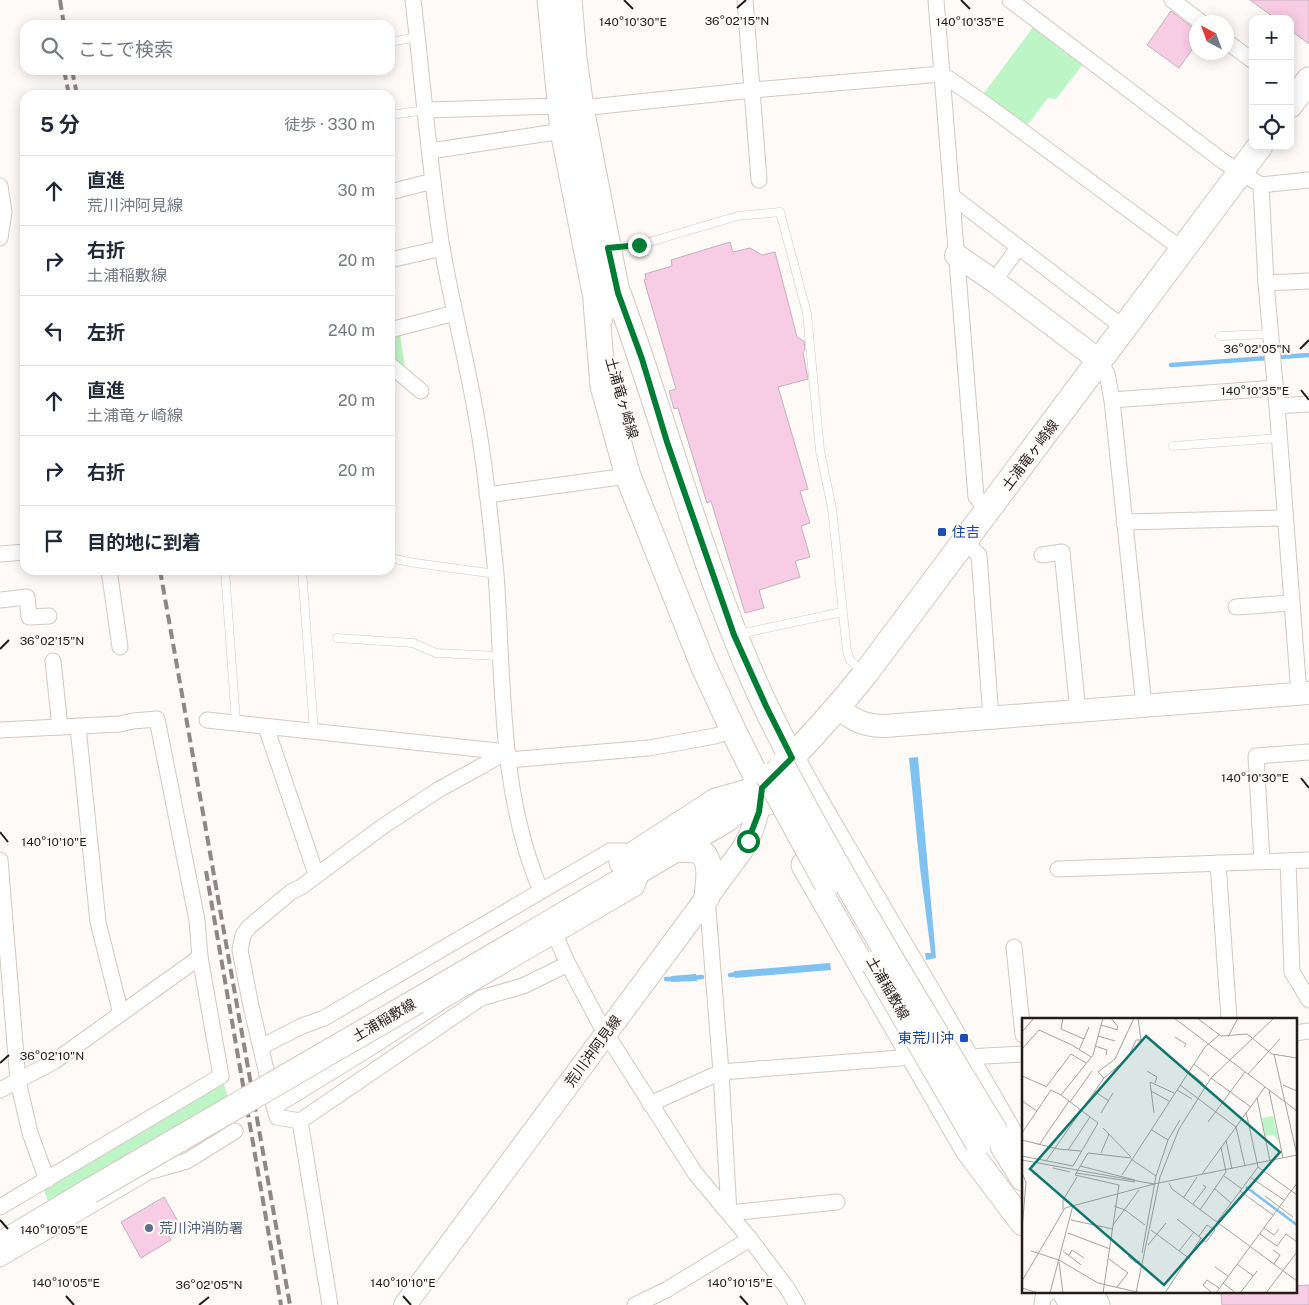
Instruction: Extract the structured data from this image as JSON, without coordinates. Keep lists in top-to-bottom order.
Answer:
{
  "streets": {
    "main road": ["土浦竜ヶ崎線", "土浦稲敷線"],
    "street": ["荒川沖阿見線"]
  },
  "crossings": [
    ["土浦竜ヶ崎線", "土浦稲敷線"],
    ["土浦竜ヶ崎線", "荒川沖阿見線"],
    ["土浦稲敷線", "荒川沖阿見線"]
  ],
  "places": {
    "transit": ["住吉", "東荒川沖"],
    "other": ["荒川沖消防署"]
  },
  "north": "top left",
  "page": {
    "map_buttons": ["+", "−"],
    "search": "ここで検索",
    "heading": ["5 分", "徒歩 · 330 m"],
    "list": [
      ["直進", "荒川沖阿見線", "30 m"],
      ["右折", "土浦稲敷線", "20 m"],
      ["左折", "240 m"],
      ["直進", "土浦竜ヶ崎線", "20 m"],
      ["右折", "20 m"],
      "目的地に到着"
    ]
  },
  "coordinates": [
    "36°02'15\"N",
    "140°10'35\"E",
    "140°10'30\"E",
    "36°02'05\"N",
    "140°10'10\"E",
    "36°02'10\"N",
    "140°10'05\"E",
    "140°10'15\"E"
  ]
}
